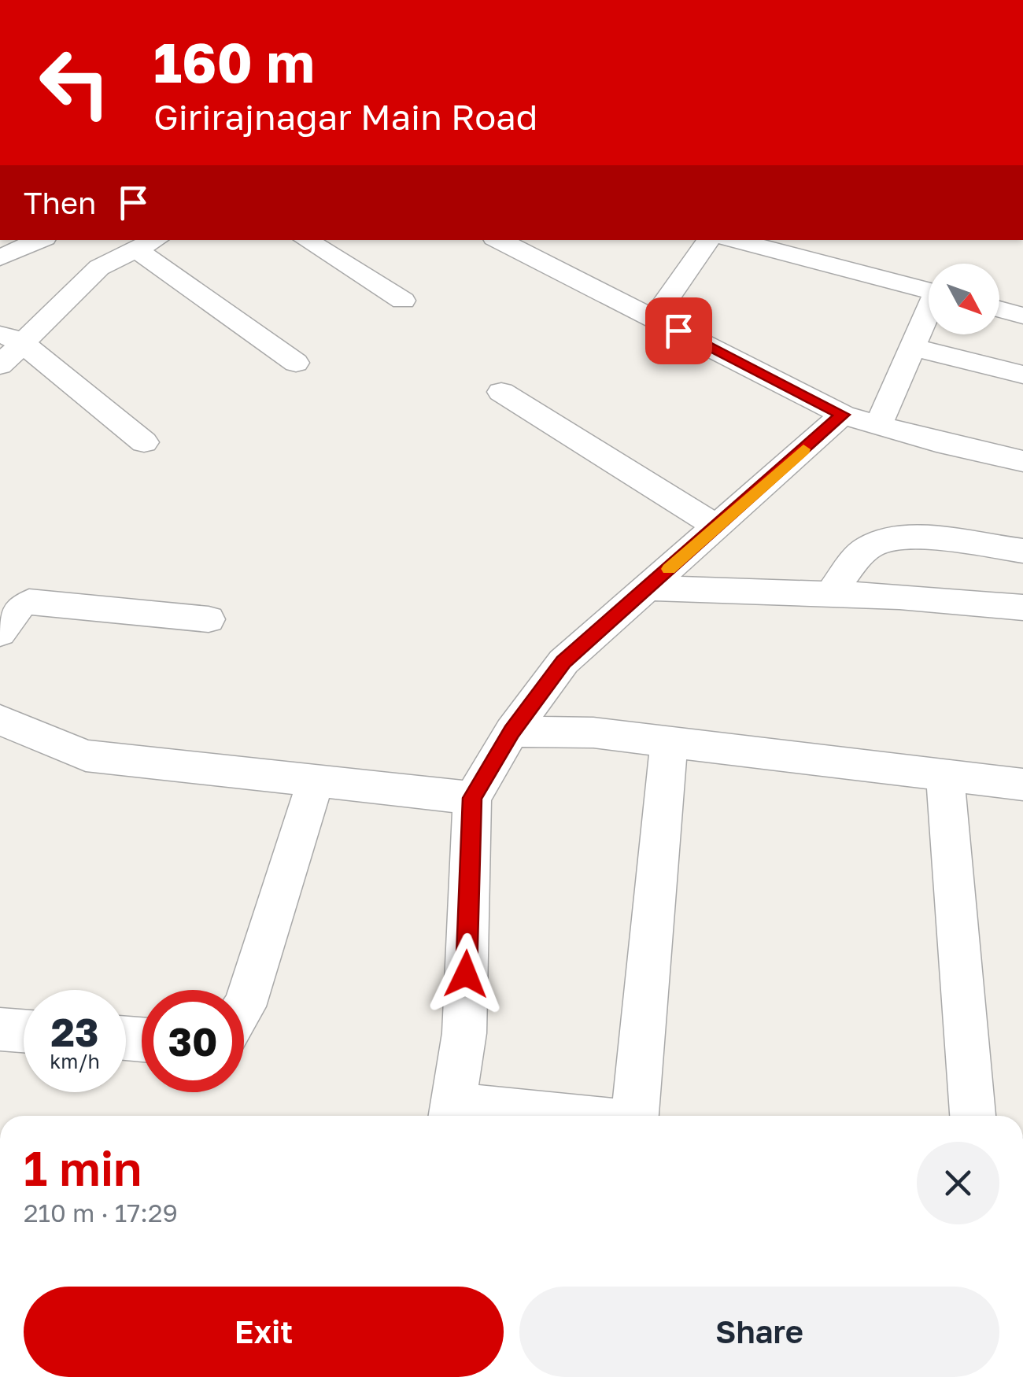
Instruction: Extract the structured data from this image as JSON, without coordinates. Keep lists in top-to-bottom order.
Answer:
{
  "north": "bottom right",
  "page": {
    "turn": ["160 m", "Girirajnagar Main Road"],
    "then": "Then",
    "speed": "23 km/h",
    "limit": "30",
    "heading": ["1 min", "210 m · 17:29"],
    "buttons": ["Exit", "Share"]
  }
}
